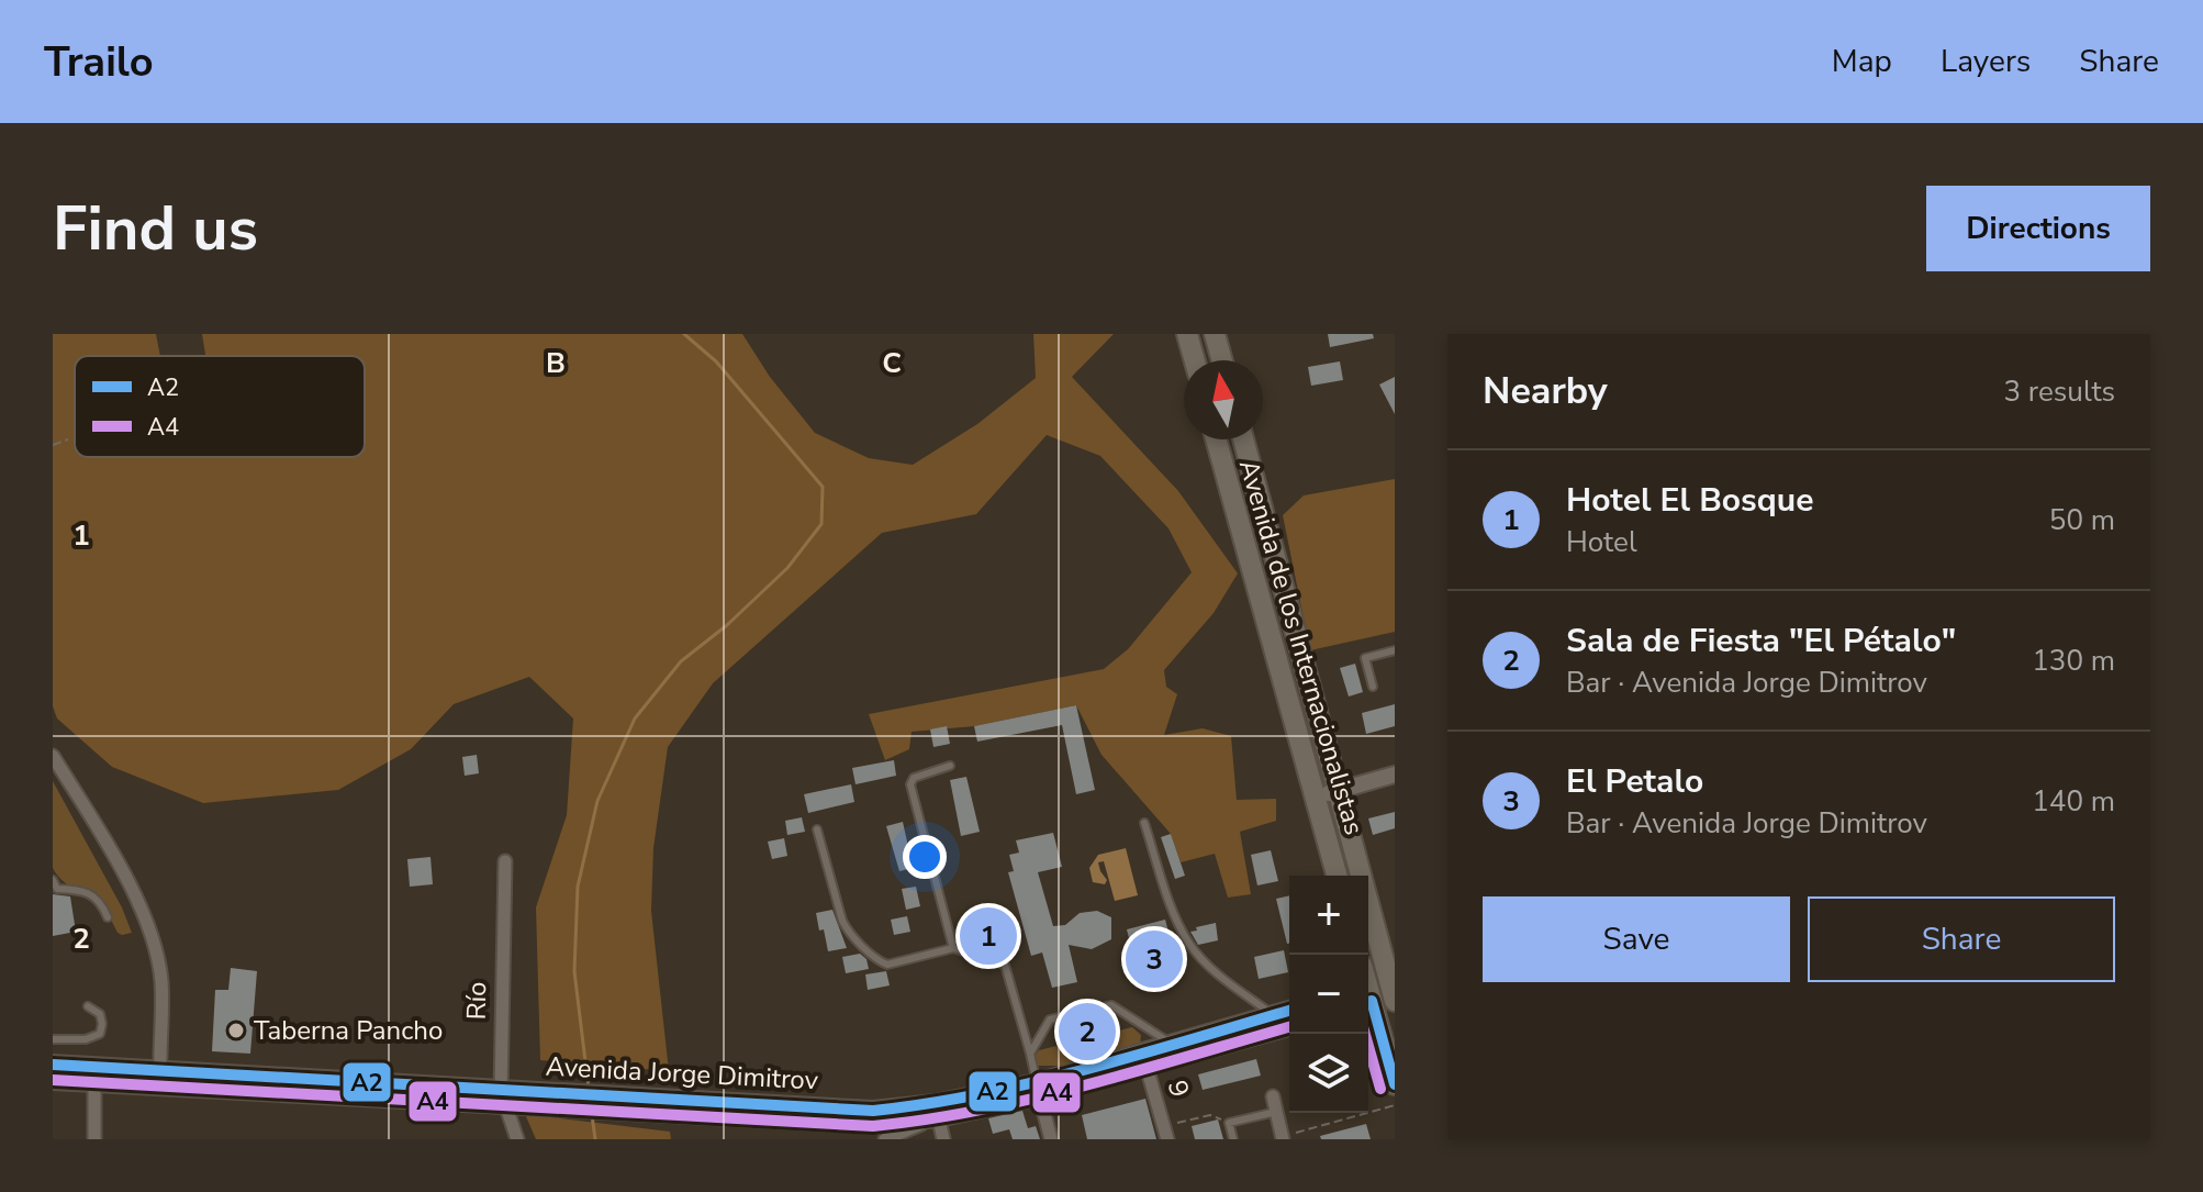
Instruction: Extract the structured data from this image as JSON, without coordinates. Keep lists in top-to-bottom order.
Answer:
{
  "streets": {
    "highway": ["Avenida de los Internacionalistas"],
    "main road": ["Avenida Jorge Dimitrov"],
    "street": ["Río", "9"]
  },
  "crossings": [
    ["Río", "Avenida Jorge Dimitrov"],
    ["Avenida Jorge Dimitrov", "9"]
  ],
  "places": ["Taberna Pancho"],
  "lines": ["transit line A2", "transit line A4"],
  "legend": ["A2", "A4"],
  "north": "top",
  "page": {
    "header": "Trailo",
    "nav": ["Map", "Layers", "Share"],
    "buttons": [
      "Directions",
      ["Save", "Share"]
    ],
    "title": "Find us",
    "heading": ["Nearby", "3 results"],
    "list": [
      {
        "mark": "1",
        "name": "Hotel El Bosque",
        "note": "Hotel",
        "value": "50 m"
      },
      {
        "mark": "2",
        "name": "Sala de Fiesta \"El Pétalo\"",
        "note": "Bar · Avenida Jorge Dimitrov",
        "value": "130 m"
      },
      {
        "mark": "3",
        "name": "El Petalo",
        "note": "Bar · Avenida Jorge Dimitrov",
        "value": "140 m"
      }
    ],
    "map_buttons": ["+", "−"],
    "pins": ["1", "3", "2"]
  },
  "grid": {
    "columns": ["B", "C"],
    "rows": ["1", "2"]
  }
}
